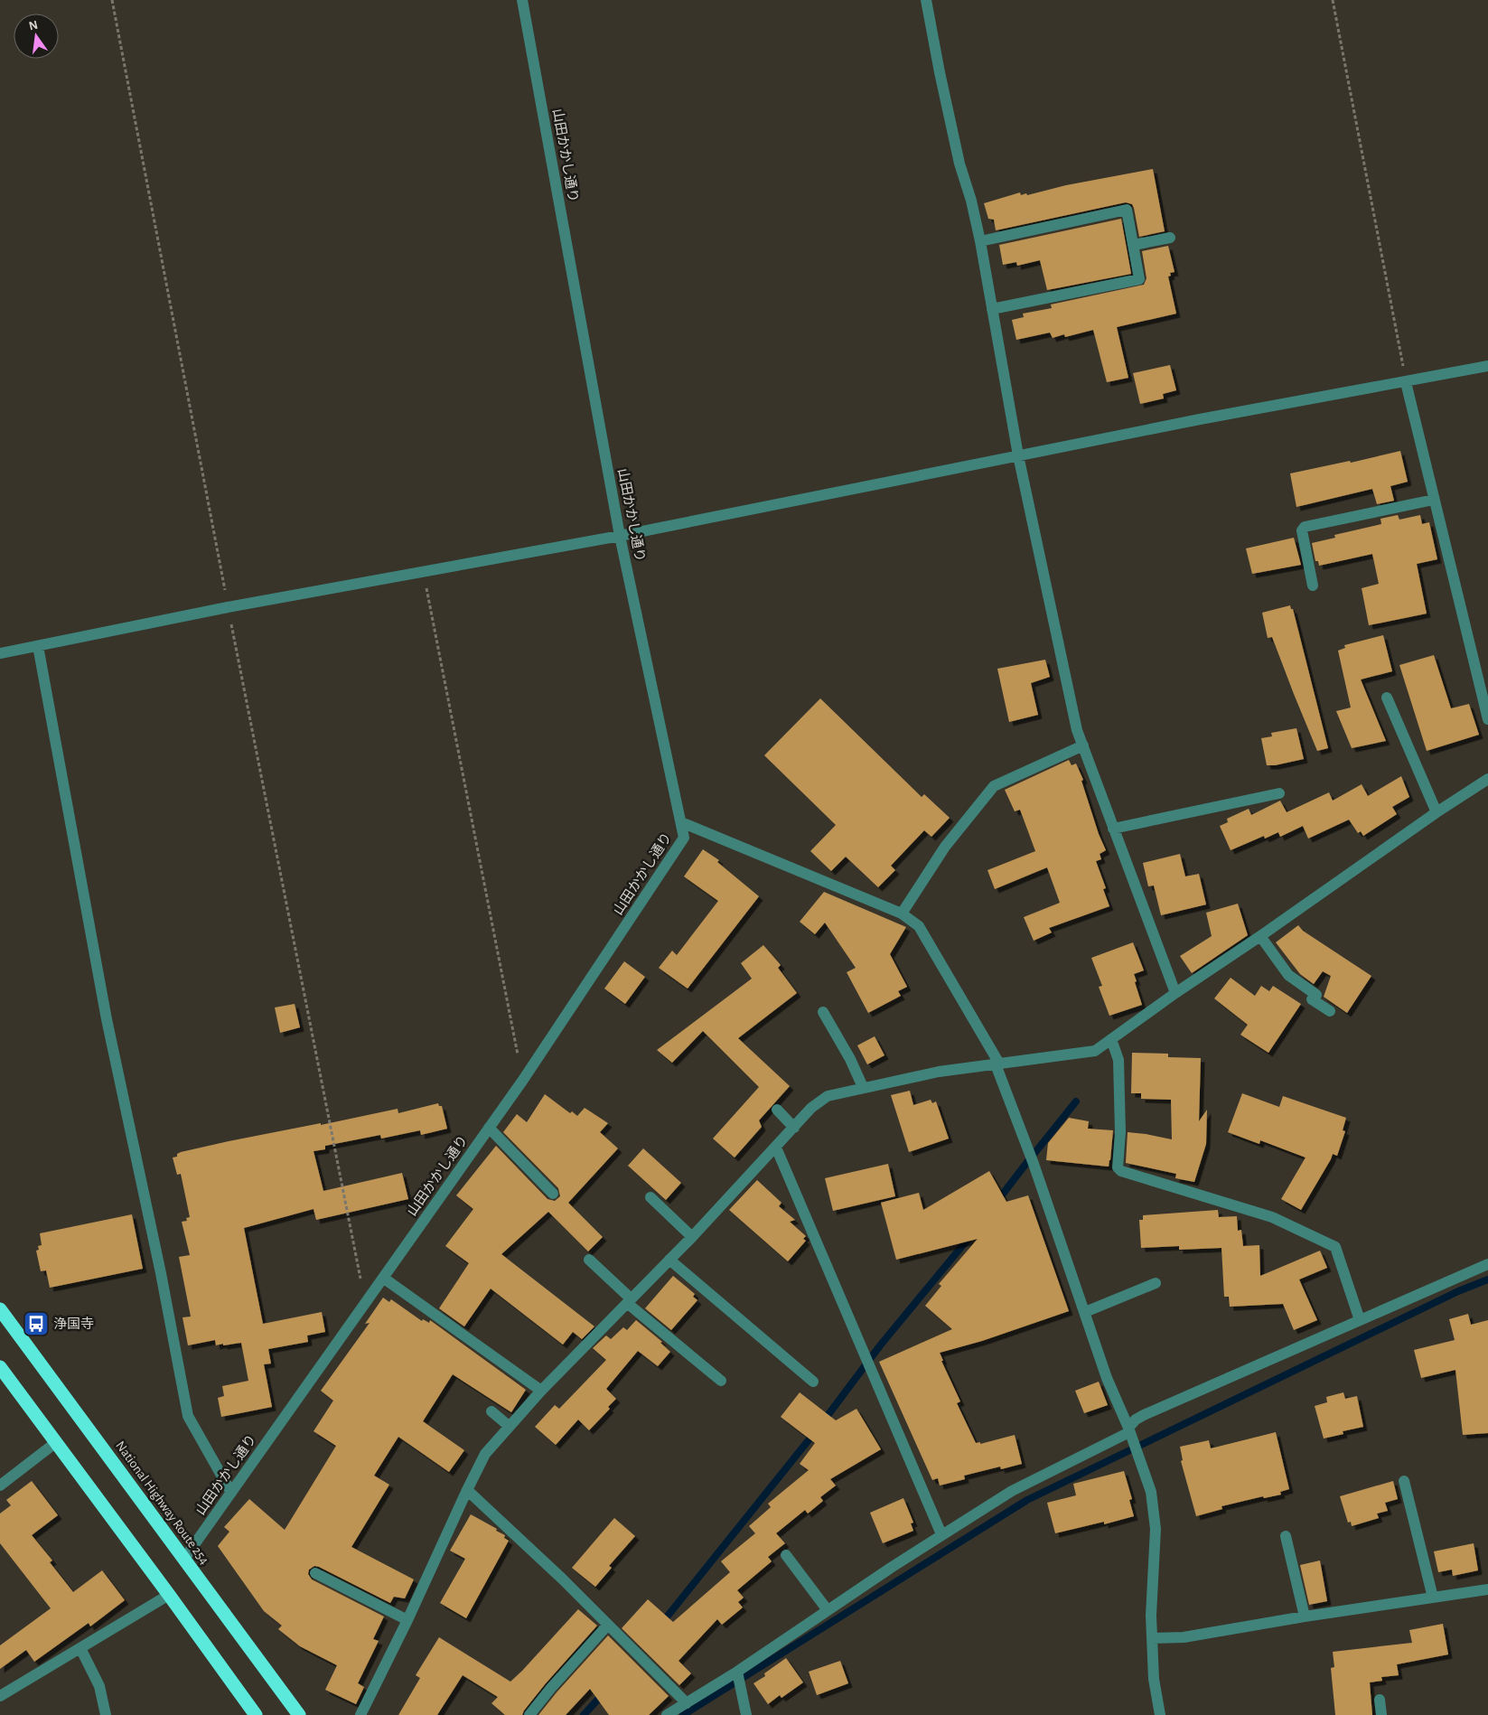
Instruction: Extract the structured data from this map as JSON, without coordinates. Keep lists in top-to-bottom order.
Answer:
{
  "streets": {
    "highway": ["National Highway Route 254"],
    "street": ["山田かかし通り"]
  },
  "crossings": [
    ["山田かかし通り", "National Highway Route 254"]
  ],
  "places": {
    "bus stop": ["浄国寺"]
  },
  "north": "top"
}
